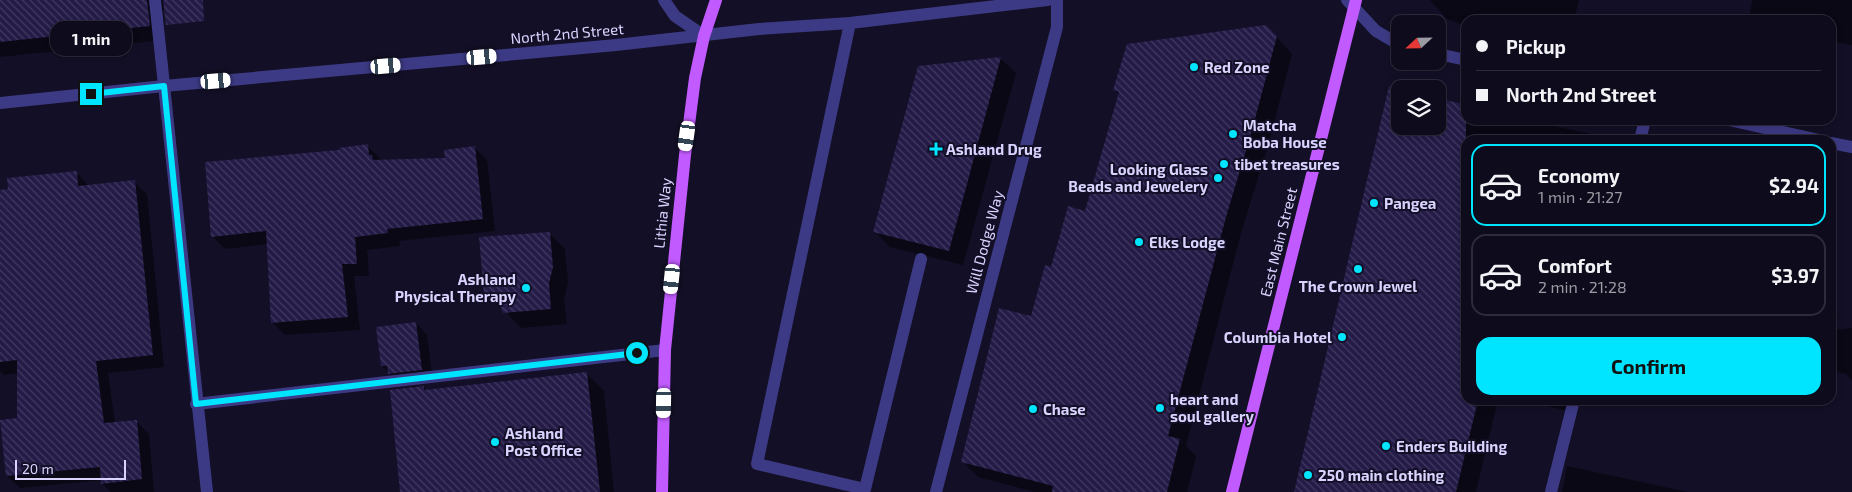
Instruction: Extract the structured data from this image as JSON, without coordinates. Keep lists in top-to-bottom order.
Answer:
{
  "streets": {
    "main road": ["Lithia Way", "East Main Street"],
    "street": ["North 2nd Street", "Will Dodge Way"]
  },
  "crossings": [
    ["North 2nd Street", "Lithia Way"]
  ],
  "places": {
    "other": [
      "Red Zone",
      "Matcha Boba House",
      "tibet treasures",
      "Looking Glass Beads and Jewelery",
      "Pangea",
      "Elks Lodge",
      "The Crown Jewel",
      "Ashland Physical Therapy",
      "Columbia Hotel",
      "heart and soul gallery",
      "Chase",
      "Ashland Post Office",
      "Enders Building",
      "250 main clothing"
    ],
    "health": ["Ashland Drug"]
  },
  "scale_bar": "20 m",
  "north": "left",
  "page": {
    "banner": ["Pickup", "North 2nd Street"],
    "bubble": "1 min",
    "list": [
      {
        "name": "Economy",
        "note": "1 min · 21:27",
        "value": "$2.94"
      },
      {
        "name": "Comfort",
        "note": "2 min · 21:28",
        "value": "$3.97"
      }
    ],
    "buttons": "Confirm",
    "scale": "20 m"
  }
}
